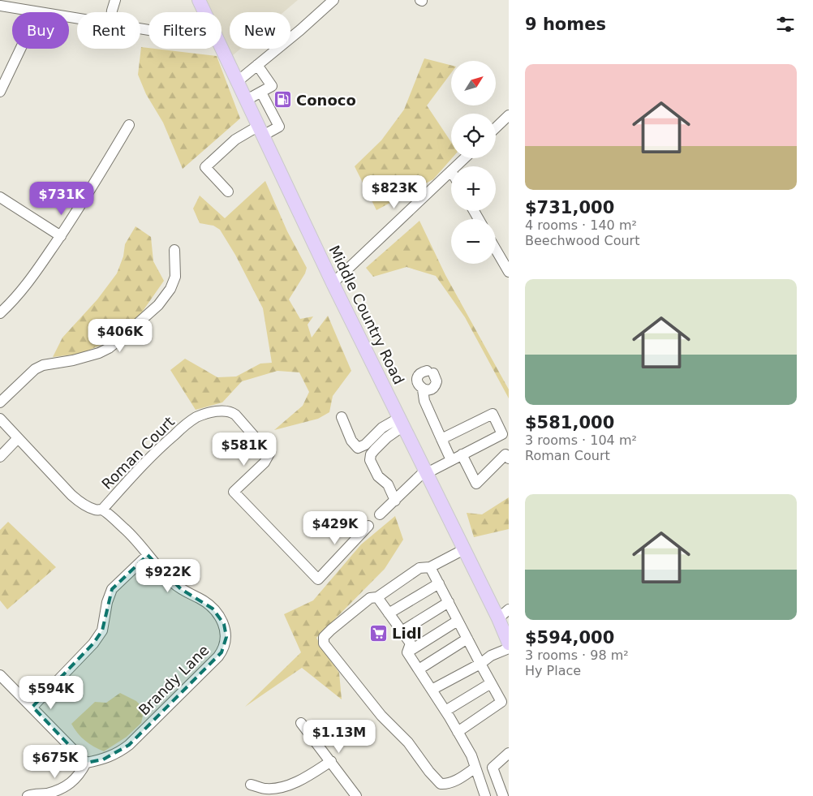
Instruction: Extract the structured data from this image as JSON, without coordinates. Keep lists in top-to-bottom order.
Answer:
{
  "streets": {
    "main road": ["Middle Country Road"],
    "street": ["Roman Court", "Brandy Lane"]
  },
  "crossings": [
    ["Roman Court", "Brandy Lane"]
  ],
  "places": {
    "fuel station": ["Conoco"],
    "supermarket": ["Lidl"]
  },
  "north": "top right",
  "page": {
    "heading": "9 homes",
    "chip": [
      "Buy",
      "Rent",
      "Filters",
      "New"
    ],
    "list": [
      {
        "name": "$731,000",
        "note": "4 rooms · 140 m² · Beechwood Court"
      },
      {
        "name": "$581,000",
        "note": "3 rooms · 104 m² · Roman Court"
      },
      {
        "name": "$594,000",
        "note": "3 rooms · 98 m² · Hy Place"
      }
    ],
    "map_buttons": ["+", "−"],
    "price": [
      "$823K",
      "$731K",
      "$406K",
      "$581K",
      "$429K",
      "$922K",
      "$594K",
      "$1.13M",
      "$675K"
    ]
  }
}
